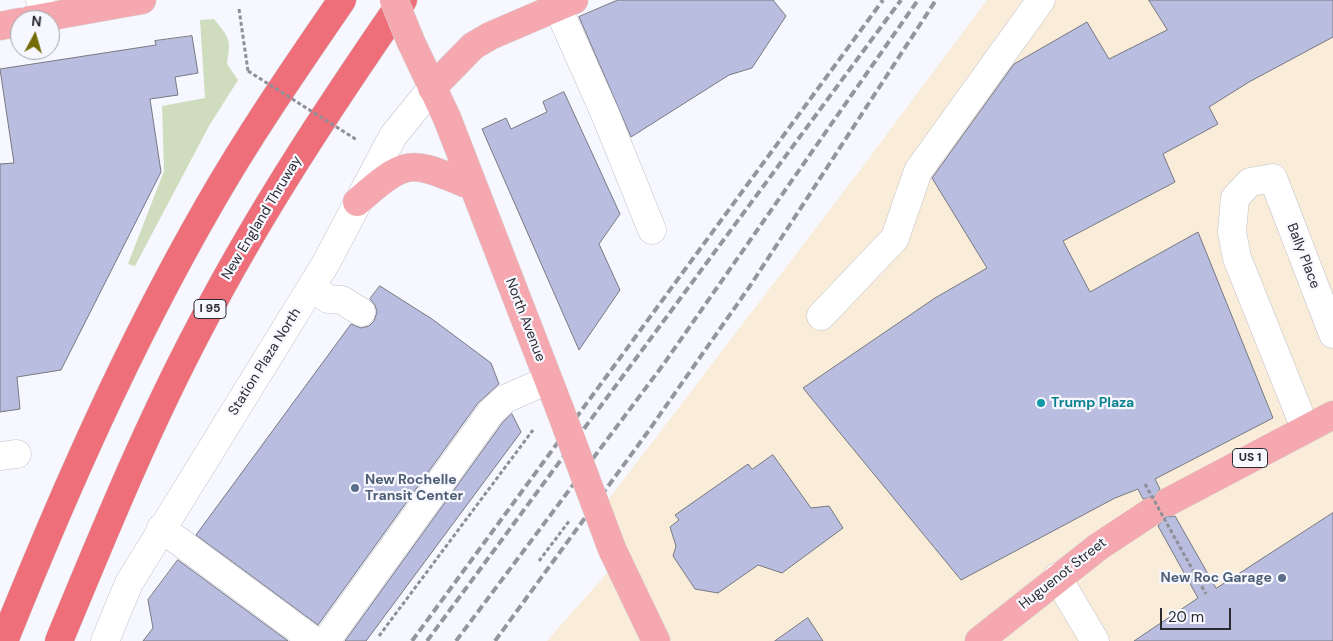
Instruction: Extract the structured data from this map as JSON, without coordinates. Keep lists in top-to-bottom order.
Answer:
{
  "streets": {
    "highway": ["New England Thruway", "I 95"],
    "main road": ["North Avenue", "US 1", "Huguenot Street"],
    "street": ["Bally Place", "Station Plaza North"]
  },
  "crossings": [
    ["Bally Place", "Huguenot Street"],
    ["North Avenue", "Station Plaza North"]
  ],
  "places": ["Trump Plaza", "New Rochelle Transit Center", "New Roc Garage"],
  "scale_bar": "20 m",
  "north": "top"
}
